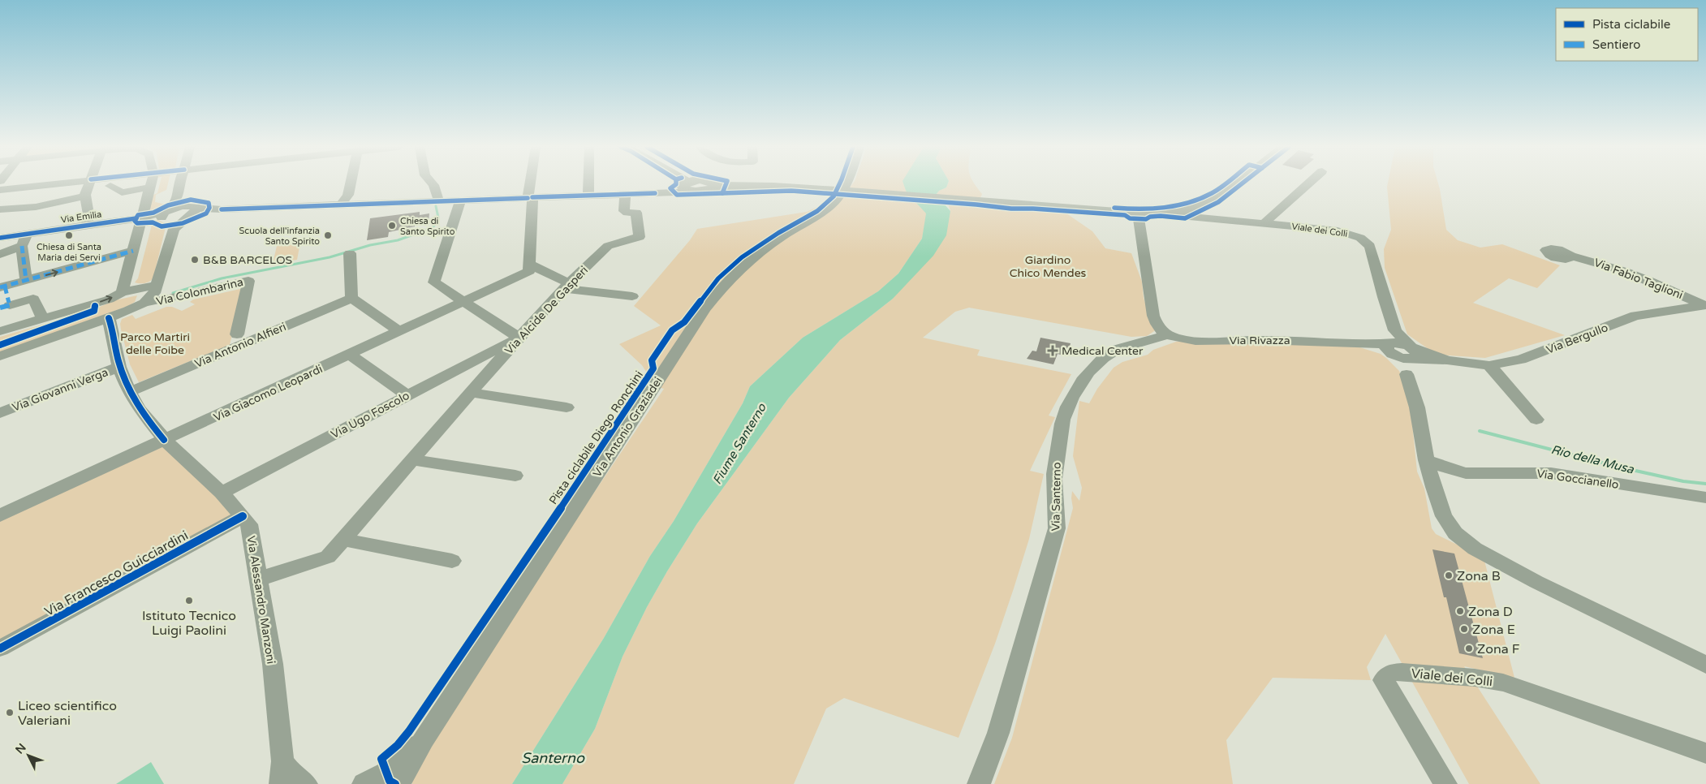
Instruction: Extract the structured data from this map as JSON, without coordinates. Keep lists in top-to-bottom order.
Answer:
{
  "streets": {
    "street": [
      "Via Emilia",
      "Viale dei Colli",
      "Via Fabio Taglioni",
      "Via Colombarina",
      "Via Alcide De Gasperi",
      "Via Bergullo",
      "Via Rivazza",
      "Via Antonio Alfieri",
      "Via Giovanni Verga",
      "Via Giacomo Leopardi",
      "Via Ugo Foscolo",
      "Via Antonio Graziadei",
      "Via Goccianello",
      "Via Santerno",
      "Via Francesco Guicciardini",
      "Via Alessandro Manzoni"
    ],
    "cycle path": ["Pista ciclabile Diego Ronchini"]
  },
  "crossings": [
    ["Via Emilia", "Via Alcide De Gasperi"],
    ["Viale dei Colli", "Via Bergullo"],
    ["Viale dei Colli", "Via Rivazza"],
    ["Viale dei Colli", "Via Goccianello"],
    ["Via Fabio Taglioni", "Via Bergullo"],
    ["Via Alcide De Gasperi", "Via Ugo Foscolo"],
    ["Via Alcide De Gasperi", "Via Alessandro Manzoni"],
    ["Via Bergullo", "Via Rivazza"],
    ["Via Rivazza", "Via Santerno"],
    ["Via Antonio Alfieri", "Via Alessandro Manzoni"],
    ["Via Giovanni Verga", "Via Alessandro Manzoni"],
    ["Via Giacomo Leopardi", "Via Alessandro Manzoni"],
    ["Via Ugo Foscolo", "Via Alessandro Manzoni"],
    ["Via Francesco Guicciardini", "Via Alessandro Manzoni"]
  ],
  "water": ["Fiume Santerno", "Rio della Musa", "Santerno"],
  "parks": ["Giardino Chico Mendes", "Parco Martiri delle Foibe"],
  "places": {
    "other": [
      "Chiesa di Santo Spirito",
      "Chiesa di Santa Maria dei Servi",
      "Scuola dell'infanzia Santo Spirito",
      "B&B BARCELOS",
      "Zona B",
      "Istituto Tecnico Luigi Paolini",
      "Zona D",
      "Zona E",
      "Zona F",
      "Liceo scientifico Valeriani"
    ],
    "health": ["Medical Center"]
  },
  "legend": ["Pista ciclabile", "Sentiero"],
  "north": "top left"
}
